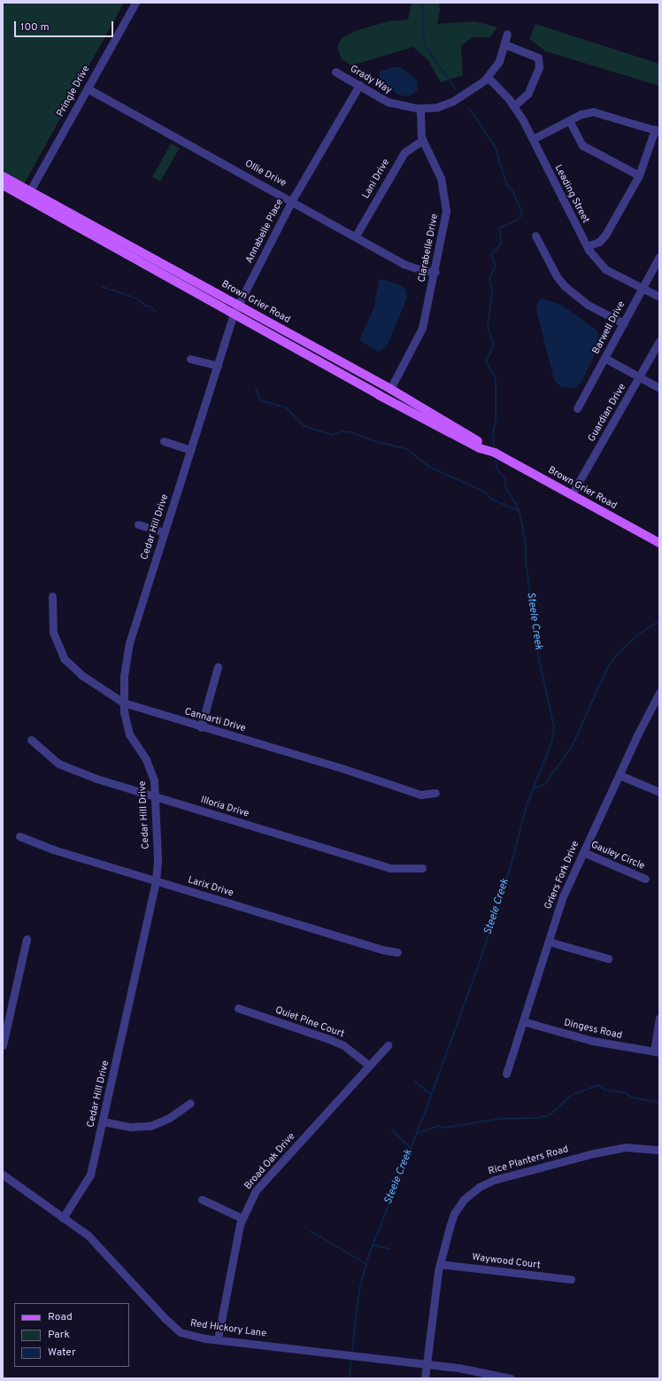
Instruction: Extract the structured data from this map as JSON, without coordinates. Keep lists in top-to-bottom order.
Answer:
{
  "streets": {
    "main road": ["Brown Grier Road"],
    "street": [
      "Grady Way",
      "Pringle Drive",
      "Ollie Drive",
      "Lani Drive",
      "Leading Street",
      "Annabelle Place",
      "Clarabelle Drive",
      "Barwell Drive",
      "Guardian Drive",
      "Cedar Hill Drive",
      "Cannarti Drive",
      "Illoria Drive",
      "Gauley Circle",
      "Griers Fork Drive",
      "Larix Drive",
      "Quiet Pine Court",
      "Dingess Road",
      "Rice Planters Road",
      "Broad Oak Drive",
      "Waywood Court",
      "Red Hickory Lane"
    ]
  },
  "crossings": [
    ["Grady Way", "Leading Street"],
    ["Grady Way", "Annabelle Place"],
    ["Grady Way", "Clarabelle Drive"],
    ["Pringle Drive", "Ollie Drive"],
    ["Pringle Drive", "Brown Grier Road"],
    ["Ollie Drive", "Lani Drive"],
    ["Ollie Drive", "Annabelle Place"],
    ["Ollie Drive", "Clarabelle Drive"],
    ["Lani Drive", "Clarabelle Drive"],
    ["Leading Street", "Barwell Drive"],
    ["Annabelle Place", "Brown Grier Road"],
    ["Annabelle Place", "Cedar Hill Drive"],
    ["Clarabelle Drive", "Brown Grier Road"],
    ["Brown Grier Road", "Guardian Drive"],
    ["Brown Grier Road", "Cedar Hill Drive"],
    ["Cedar Hill Drive", "Cannarti Drive"],
    ["Cedar Hill Drive", "Illoria Drive"],
    ["Cedar Hill Drive", "Larix Drive"],
    ["Cedar Hill Drive", "Red Hickory Lane"],
    ["Gauley Circle", "Griers Fork Drive"],
    ["Griers Fork Drive", "Dingess Road"],
    ["Quiet Pine Court", "Broad Oak Drive"],
    ["Rice Planters Road", "Waywood Court"],
    ["Rice Planters Road", "Red Hickory Lane"],
    ["Broad Oak Drive", "Red Hickory Lane"]
  ],
  "water": ["Steele Creek"],
  "legend": ["Road", "Park", "Water"],
  "scale_bar": "100 m"
}
